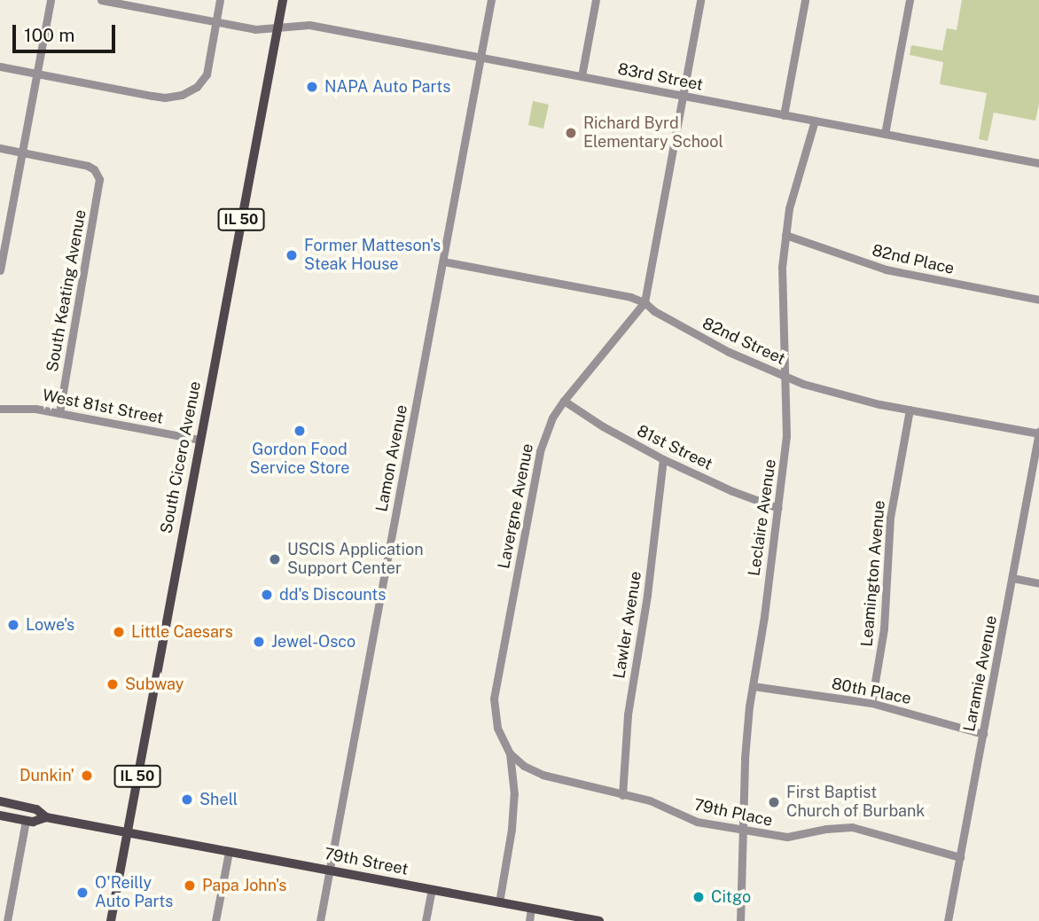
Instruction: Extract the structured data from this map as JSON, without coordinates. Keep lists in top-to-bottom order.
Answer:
{
  "streets": {
    "main road": ["IL 50", "South Cicero Avenue", "79th Street"],
    "street": [
      "83rd Street",
      "82nd Place",
      "South Keating Avenue",
      "82nd Street",
      "West 81st Street",
      "81st Street",
      "Lamon Avenue",
      "Lavergne Avenue",
      "Leclaire Avenue",
      "Leamington Avenue",
      "Lawler Avenue",
      "Laramie Avenue",
      "80th Place",
      "79th Place"
    ]
  },
  "crossings": [
    ["83rd Street", "South Cicero Avenue"],
    ["83rd Street", "Lamon Avenue"],
    ["83rd Street", "Lavergne Avenue"],
    ["83rd Street", "Leclaire Avenue"],
    ["82nd Place", "Leclaire Avenue"],
    ["South Keating Avenue", "West 81st Street"],
    ["82nd Street", "Lamon Avenue"],
    ["82nd Street", "Lavergne Avenue"],
    ["82nd Street", "Leclaire Avenue"],
    ["82nd Street", "Leamington Avenue"],
    ["82nd Street", "Laramie Avenue"],
    ["West 81st Street", "South Cicero Avenue"],
    ["81st Street", "Lavergne Avenue"],
    ["81st Street", "Leclaire Avenue"],
    ["81st Street", "Lawler Avenue"],
    ["South Cicero Avenue", "79th Street"],
    ["Lamon Avenue", "79th Street"],
    ["Lavergne Avenue", "79th Place"],
    ["Lavergne Avenue", "79th Street"],
    ["Leclaire Avenue", "80th Place"],
    ["Leclaire Avenue", "79th Place"],
    ["Leamington Avenue", "80th Place"],
    ["Lawler Avenue", "79th Place"],
    ["Laramie Avenue", "80th Place"],
    ["Laramie Avenue", "79th Place"]
  ],
  "places": [
    "NAPA Auto Parts",
    "Richard Byrd Elementary School",
    "Former Matteson's Steak House",
    "Gordon Food Service Store",
    "USCIS Application Support Center",
    "dd's Discounts",
    "Lowe's",
    "Little Caesars",
    "Jewel-Osco",
    "Subway",
    "Dunkin'",
    "Shell",
    "First Baptist Church of Burbank",
    "Papa John's",
    "O'Reilly Auto Parts",
    "Citgo"
  ],
  "scale_bar": "100 m"
}
